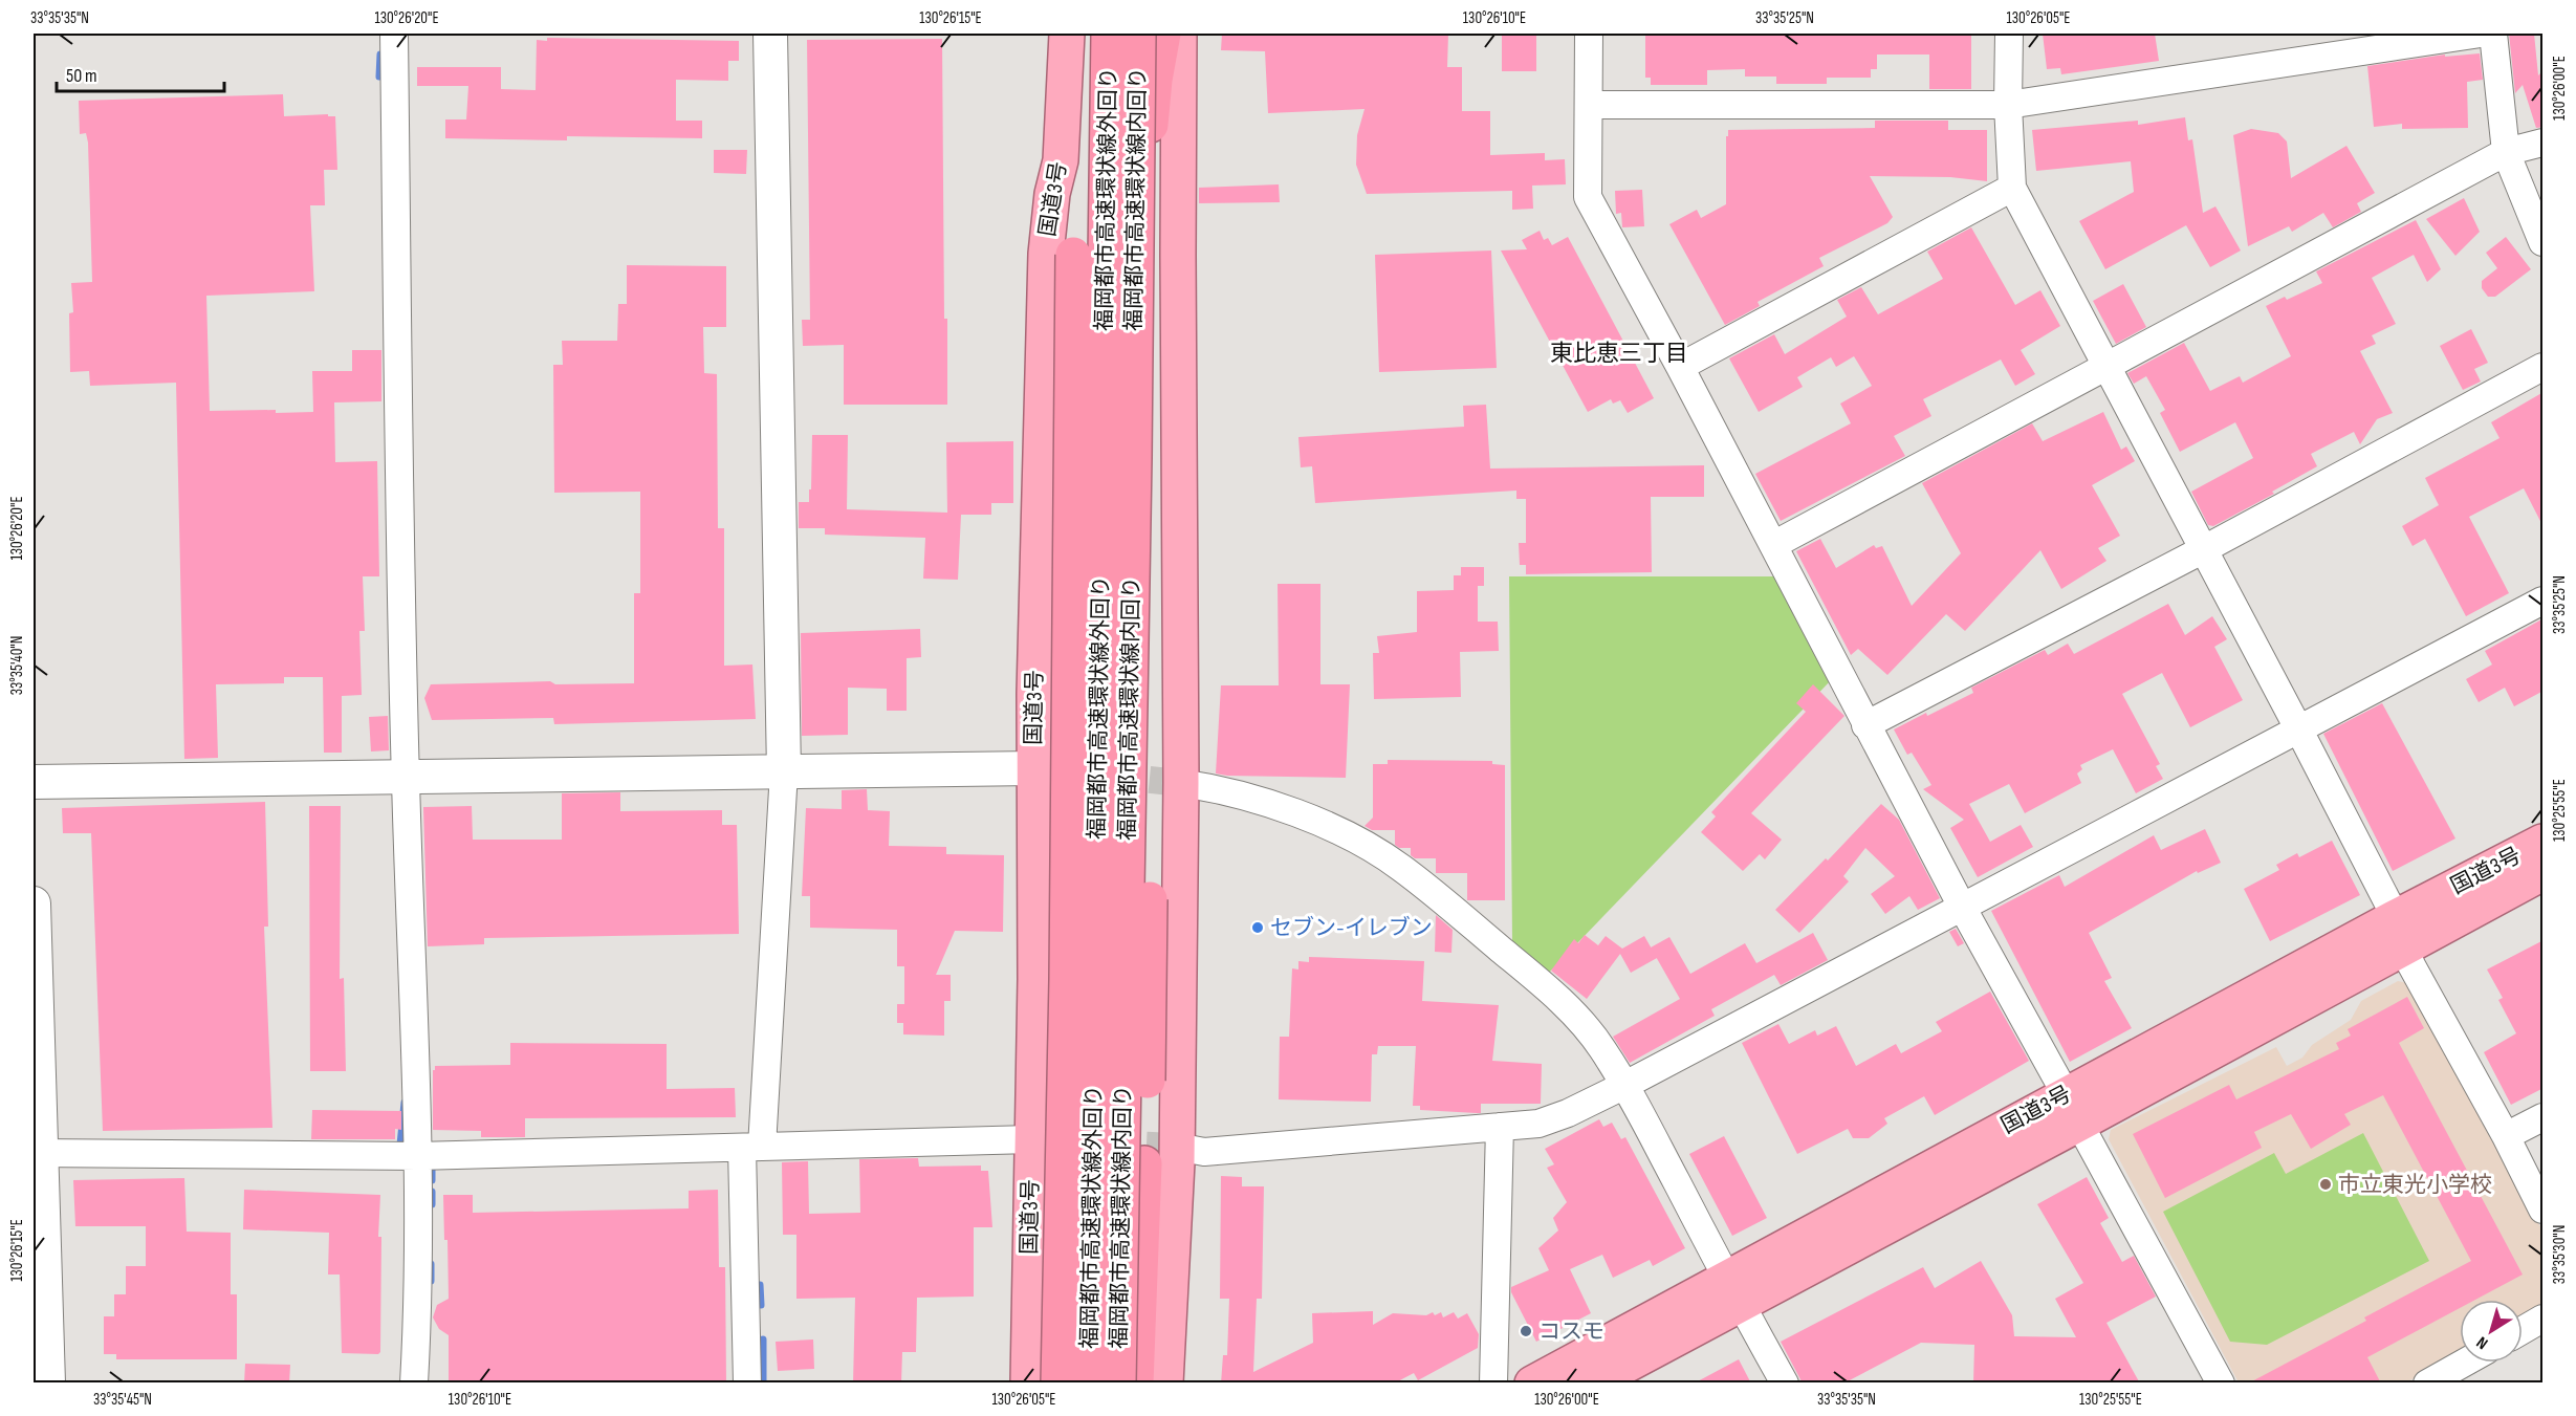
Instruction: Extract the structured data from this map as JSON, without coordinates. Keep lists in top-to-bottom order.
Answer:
{
  "streets": {
    "highway": ["国道3号", "福岡都市高速環状線外回り", "福岡都市高速環状線内回り"]
  },
  "districts": ["東比恵三丁目"],
  "places": ["セブン-イレブン", "市立東光小学校", "コスモ"],
  "scale_bar": "50 m",
  "north": "bottom left",
  "coordinates": [
    "33°35'35\"N",
    "130°26'20\"E",
    "130°26'15\"E",
    "130°26'10\"E",
    "33°35'25\"N",
    "130°26'05\"E",
    "130°26'00\"E",
    "33°35'40\"N",
    "130°25'55\"E",
    "33°35'30\"N",
    "33°35'45\"N"
  ]
}
